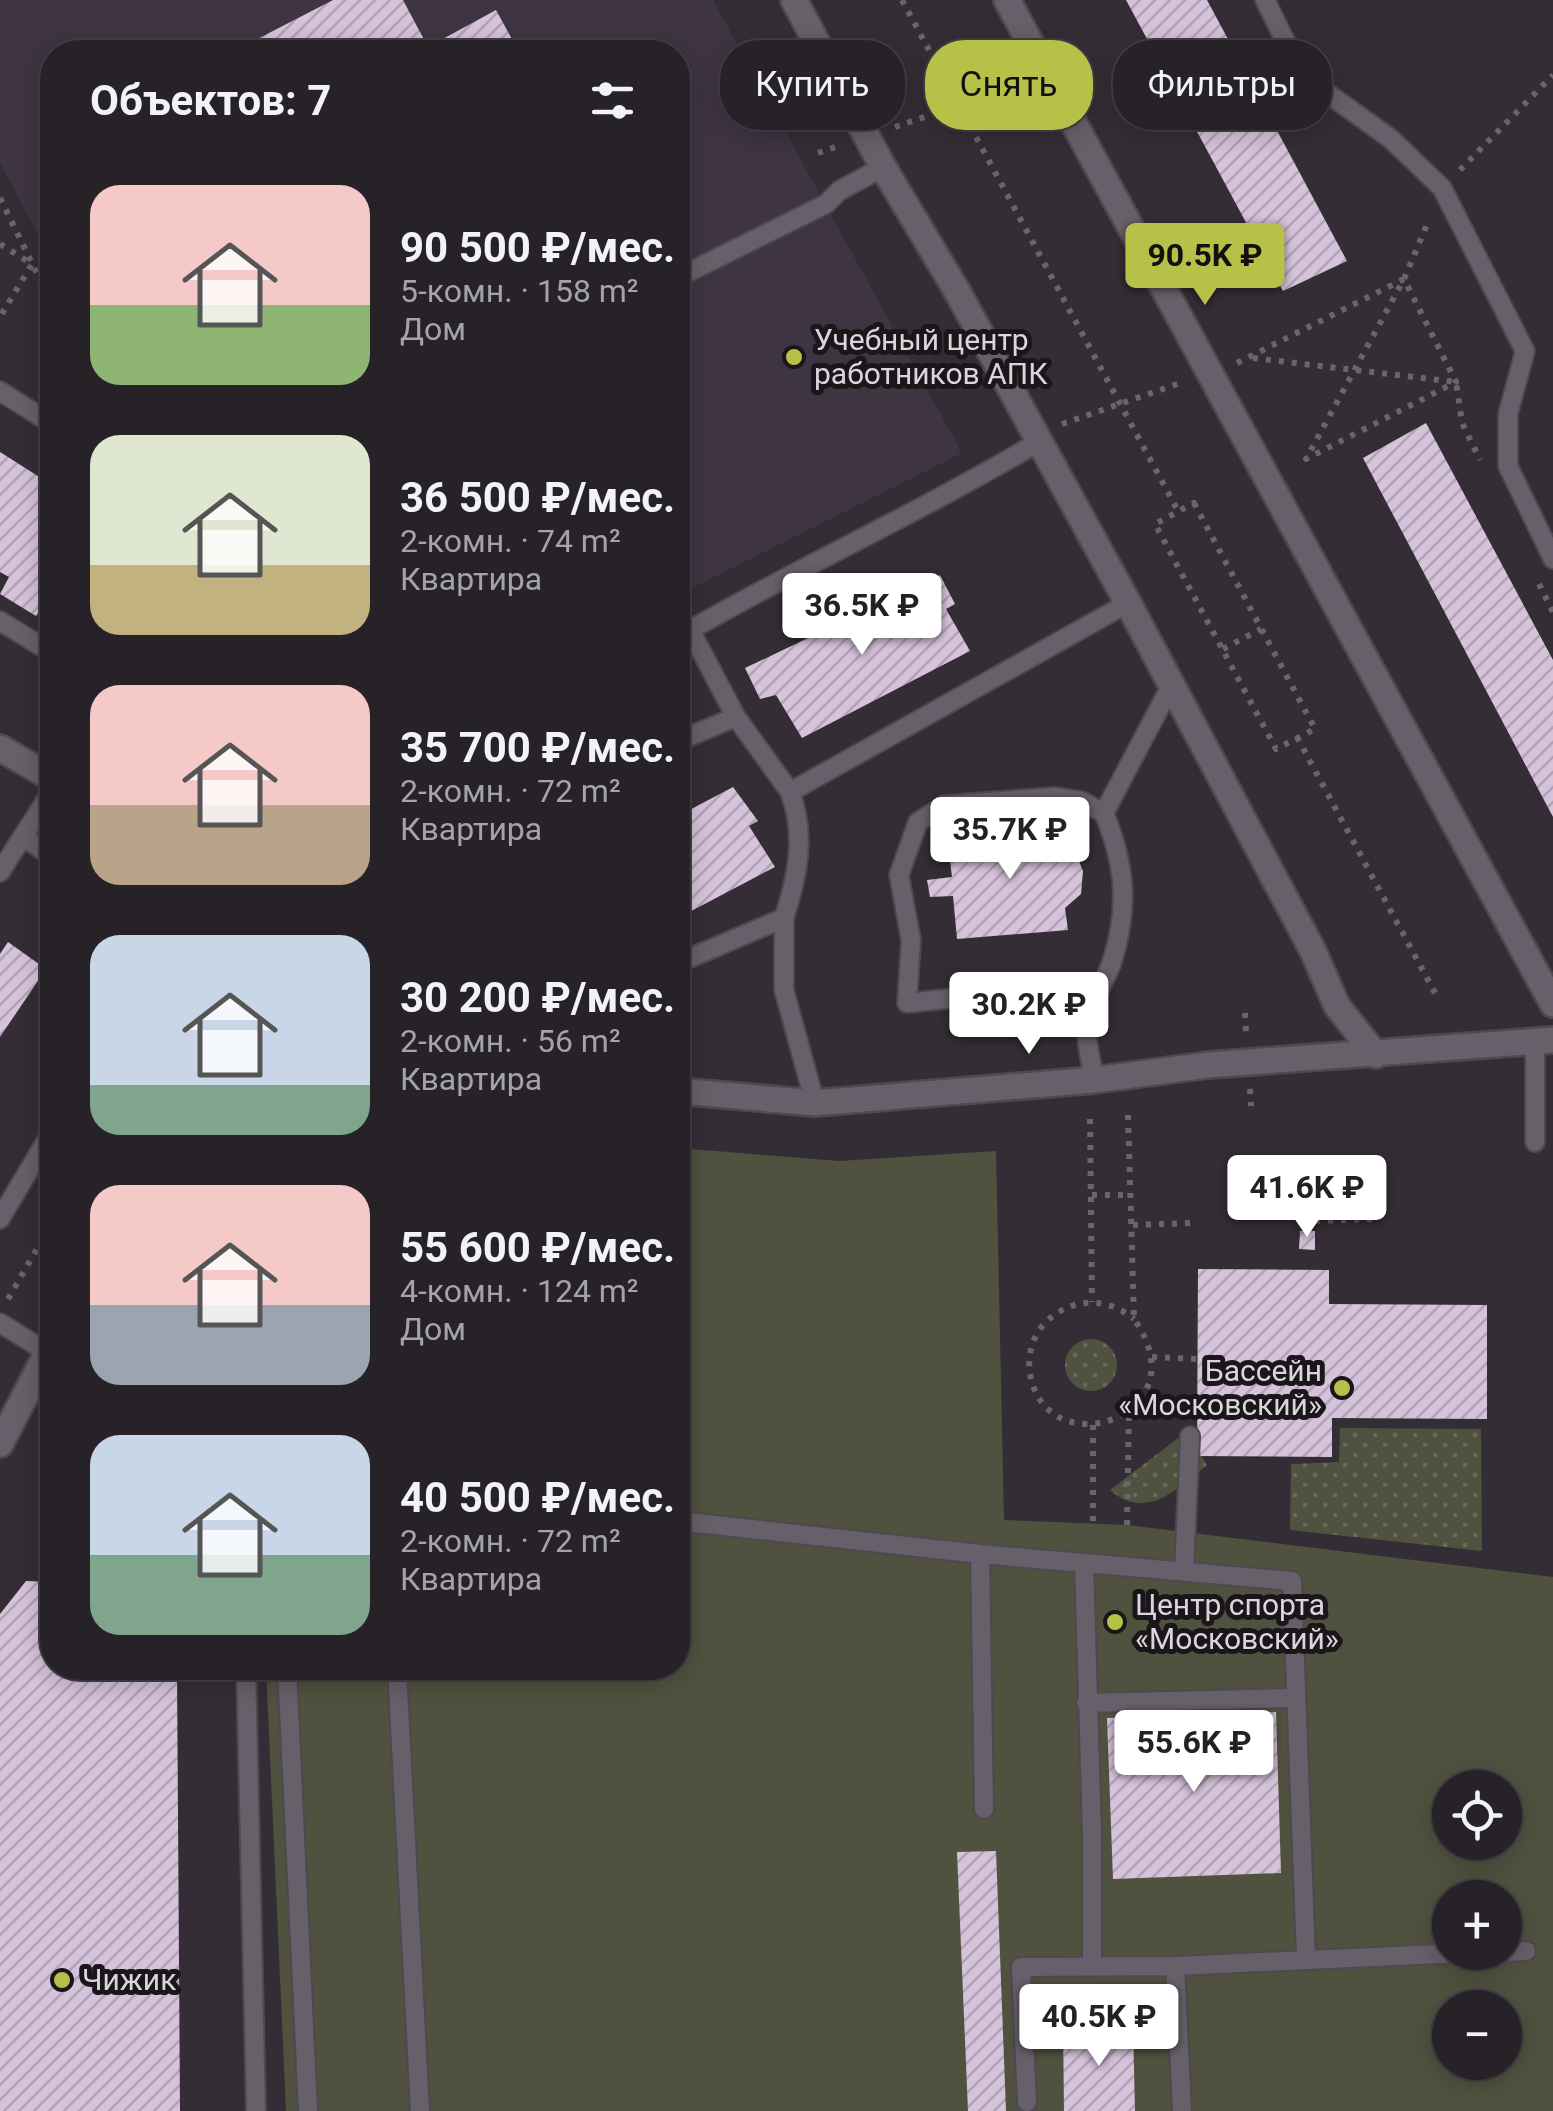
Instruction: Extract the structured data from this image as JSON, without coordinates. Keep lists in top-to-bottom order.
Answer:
{
  "places": [
    "Учебный центр работников АПК",
    "Бассейн «Московский»",
    "Центр спорта «Московский»",
    "Чижик"
  ],
  "page": {
    "chip": ["Купить", "Снять", "Фильтры"],
    "heading": "Объектов: 7",
    "list": [
      {
        "name": "90 500 ₽/мес.",
        "note": "5-комн. · 158 m² · Дом"
      },
      {
        "name": "36 500 ₽/мес.",
        "note": "2-комн. · 74 m² · Квартира"
      },
      {
        "name": "35 700 ₽/мес.",
        "note": "2-комн. · 72 m² · Квартира"
      },
      {
        "name": "30 200 ₽/мес.",
        "note": "2-комн. · 56 m² · Квартира"
      },
      {
        "name": "55 600 ₽/мес.",
        "note": "4-комн. · 124 m² · Дом"
      },
      {
        "name": "40 500 ₽/мес.",
        "note": "2-комн. · 72 m² · Квартира"
      }
    ],
    "price": [
      "90.5K ₽",
      "36.5K ₽",
      "35.7K ₽",
      "30.2K ₽",
      "41.6K ₽",
      "55.6K ₽",
      "40.5K ₽"
    ],
    "map_buttons": ["+", "−"]
  }
}
